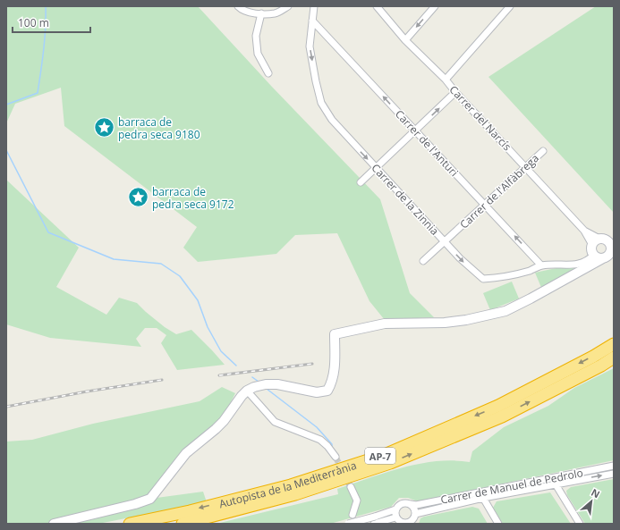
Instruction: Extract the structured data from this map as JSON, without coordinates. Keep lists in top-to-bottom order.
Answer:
{
  "streets": {
    "highway": ["AP-7", "Autopista de la Mediterrània"],
    "street": [
      "Carrer del Narcís",
      "Carrer de l'Anturi",
      "Carrer de l'Alfàbrega",
      "Carrer de la Zinnia",
      "Carrer de Manuel de Pedrolo"
    ]
  },
  "crossings": [
    ["Carrer del Narcís", "Carrer de l'Alfàbrega"],
    ["Carrer del Narcís", "Carrer de la Zinnia"],
    ["Carrer de l'Anturi", "Carrer de l'Alfàbrega"],
    ["Carrer de l'Anturi", "Carrer de la Zinnia"],
    ["Carrer de l'Alfàbrega", "Carrer de la Zinnia"]
  ],
  "one_way": ["Carrer de l'Anturi", "Carrer de la Zinnia"],
  "places": {
    "place": ["barraca de pedra seca 9180", "barraca de pedra seca 9172"]
  },
  "scale_bar": "100 m",
  "north": "top right"
}
